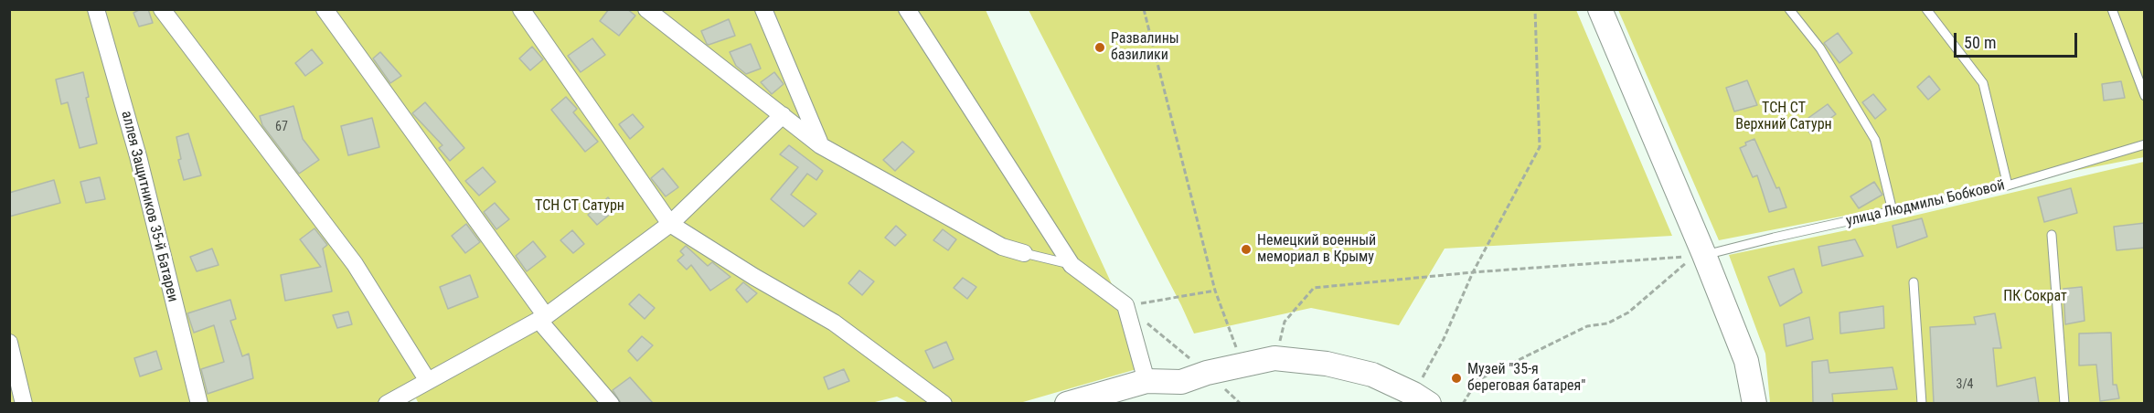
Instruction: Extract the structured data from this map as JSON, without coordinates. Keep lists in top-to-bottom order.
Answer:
{
  "streets": {
    "street": ["аллея Защитников 35-й Батареи"],
    "lane": ["улица Людмилы Бобковой"]
  },
  "parks": ["ТСН СТ Верхний Сатурн", "ТСН СТ Сатурн", "ПК Сократ"],
  "places": ["Развалины базилики", "Немецкий военный мемориал в Крыму", "Музей \"35-я береговая батарея\""],
  "house_numbers": ["67", "3/4"],
  "scale_bar": "50 m"
}
